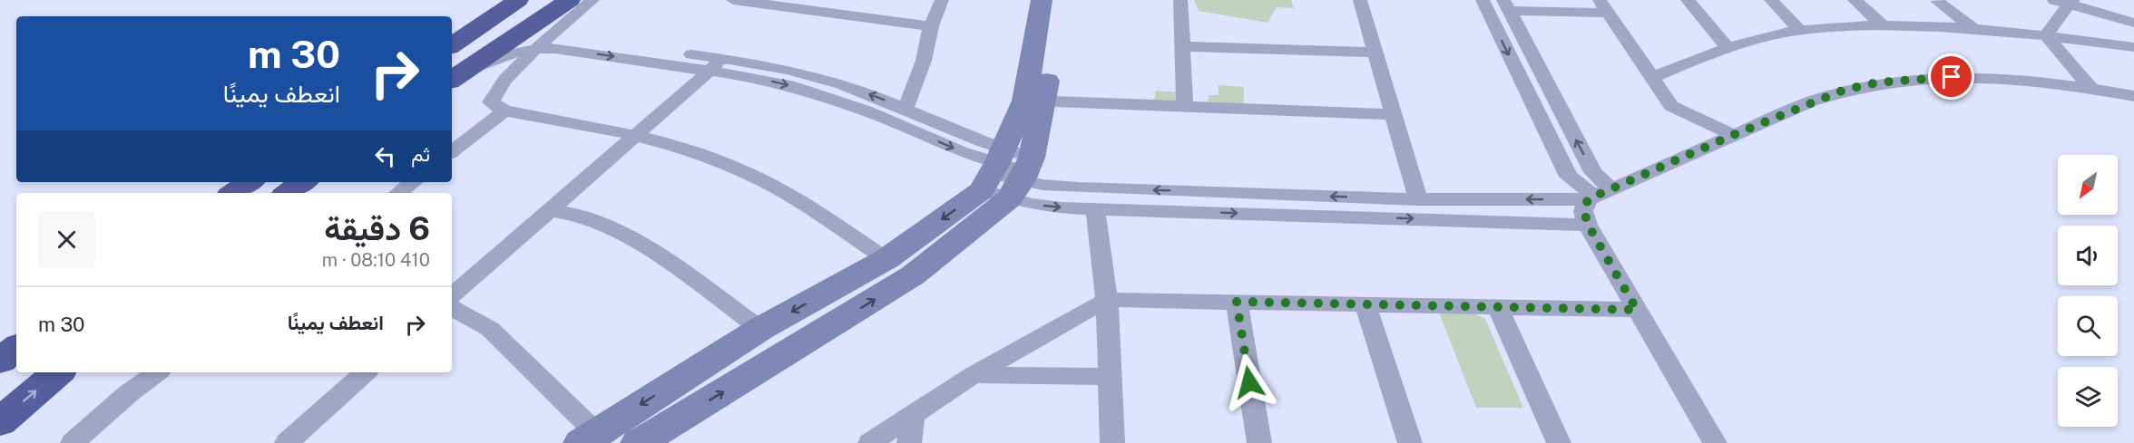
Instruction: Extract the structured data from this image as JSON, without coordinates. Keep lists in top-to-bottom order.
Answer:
{
  "north": "bottom left",
  "page": {
    "turn": ["30 m", "انعطف يمينًا"],
    "then": "ثم",
    "heading": ["6 دقيقة", "410 m · 08:10"],
    "list": [
      {
        "name": "انعطف يمينًا",
        "value": "30 m"
      }
    ]
  }
}
